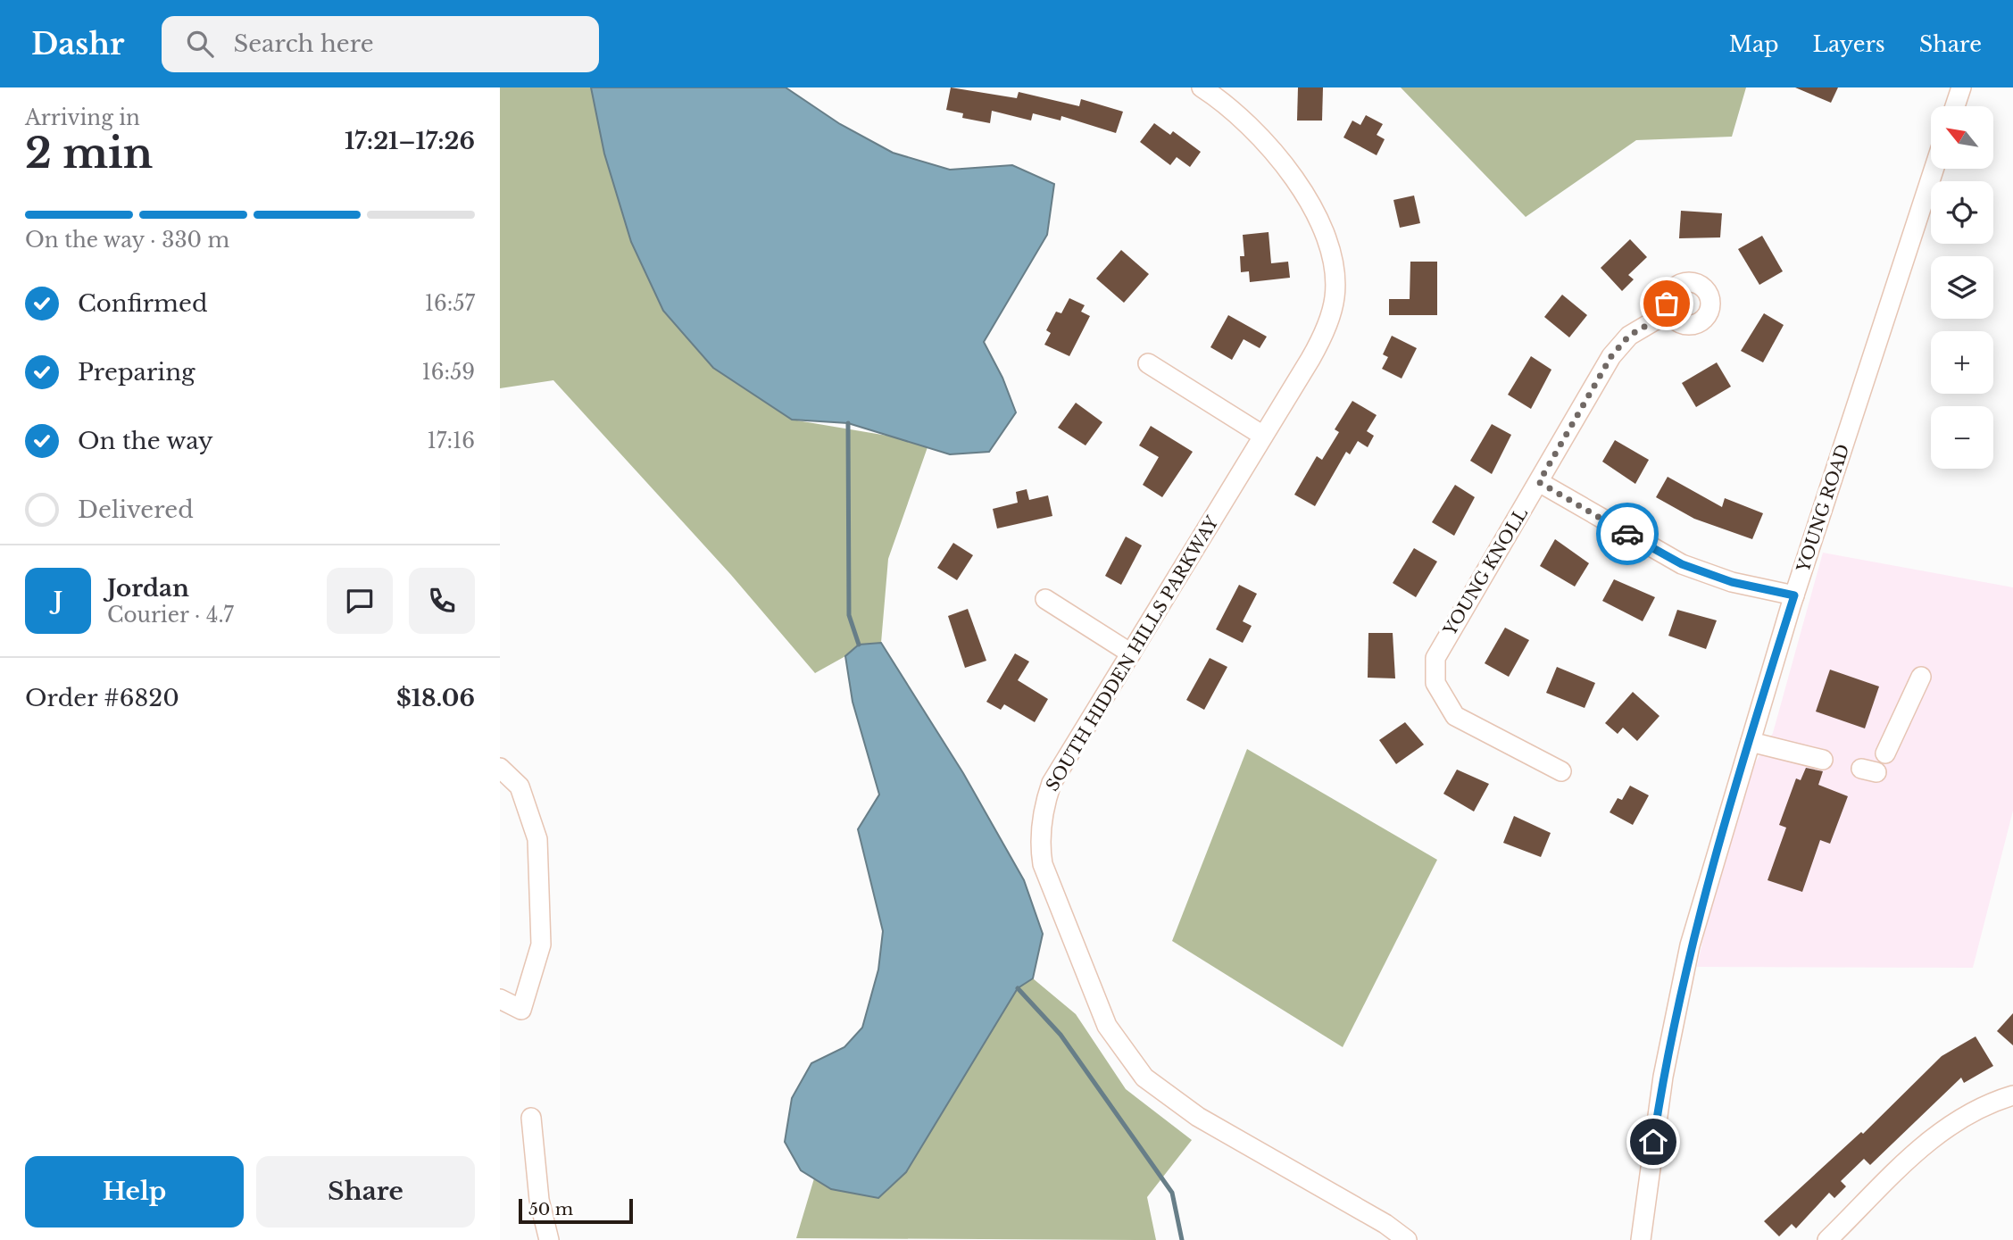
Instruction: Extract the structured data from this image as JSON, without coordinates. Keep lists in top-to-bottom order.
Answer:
{
  "streets": {
    "street": ["YOUNG ROAD", "YOUNG KNOLL", "SOUTH HIDDEN HILLS PARKWAY"]
  },
  "scale_bar": "50 m",
  "north": "top left",
  "page": {
    "header": "Dashr",
    "search": "Search here",
    "nav": ["Map", "Layers", "Share"],
    "heading": ["2 min", "Arriving in", "17:21–17:26"],
    "panel": [
      "Jordan",
      "Courier · 4.7",
      "Order #6820",
      "$18.06"
    ],
    "map_buttons": ["+", "−"],
    "bar": "On the way · 330 m",
    "list": [
      ["Confirmed", "16:57"],
      ["Preparing", "16:59"],
      ["On the way", "17:16"],
      "Delivered"
    ],
    "round": "J",
    "buttons": ["Help", "Share"],
    "scale": "50 m"
  }
}
